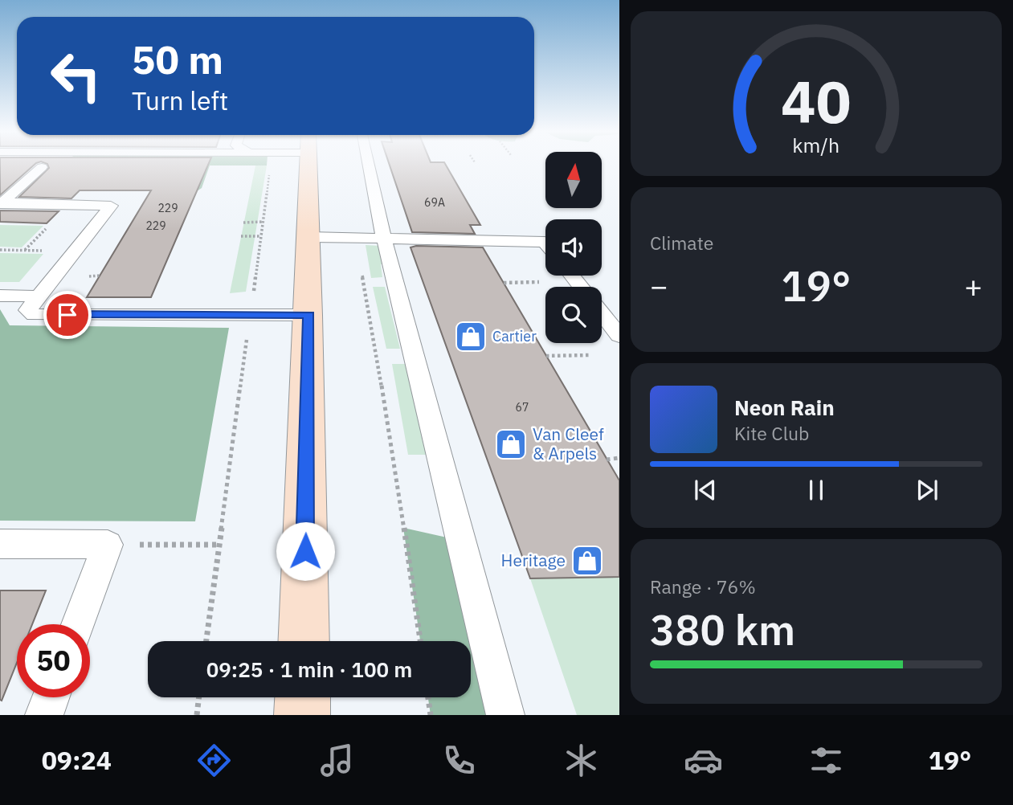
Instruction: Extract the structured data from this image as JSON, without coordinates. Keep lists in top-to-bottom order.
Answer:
{
  "places": {
    "shop": ["Cartier", "Van Cleef & Arpels", "Heritage"]
  },
  "house_numbers": [
    "69А",
    "229",
    "229",
    "67"
  ],
  "north": "top",
  "page": {
    "turn": ["50 m", "Turn left"],
    "tile": [
      "Climate",
      ["Range · 76%", "380 km"]
    ],
    "heat": ["−", "19°", "+"],
    "song": ["Neon Rain", "Kite Club"],
    "limit": "50",
    "trip": "09:25 · 1 min · 100 m",
    "tabs": ["09:24", "19°"],
    "gauge": ["40", "km/h"]
  }
}
